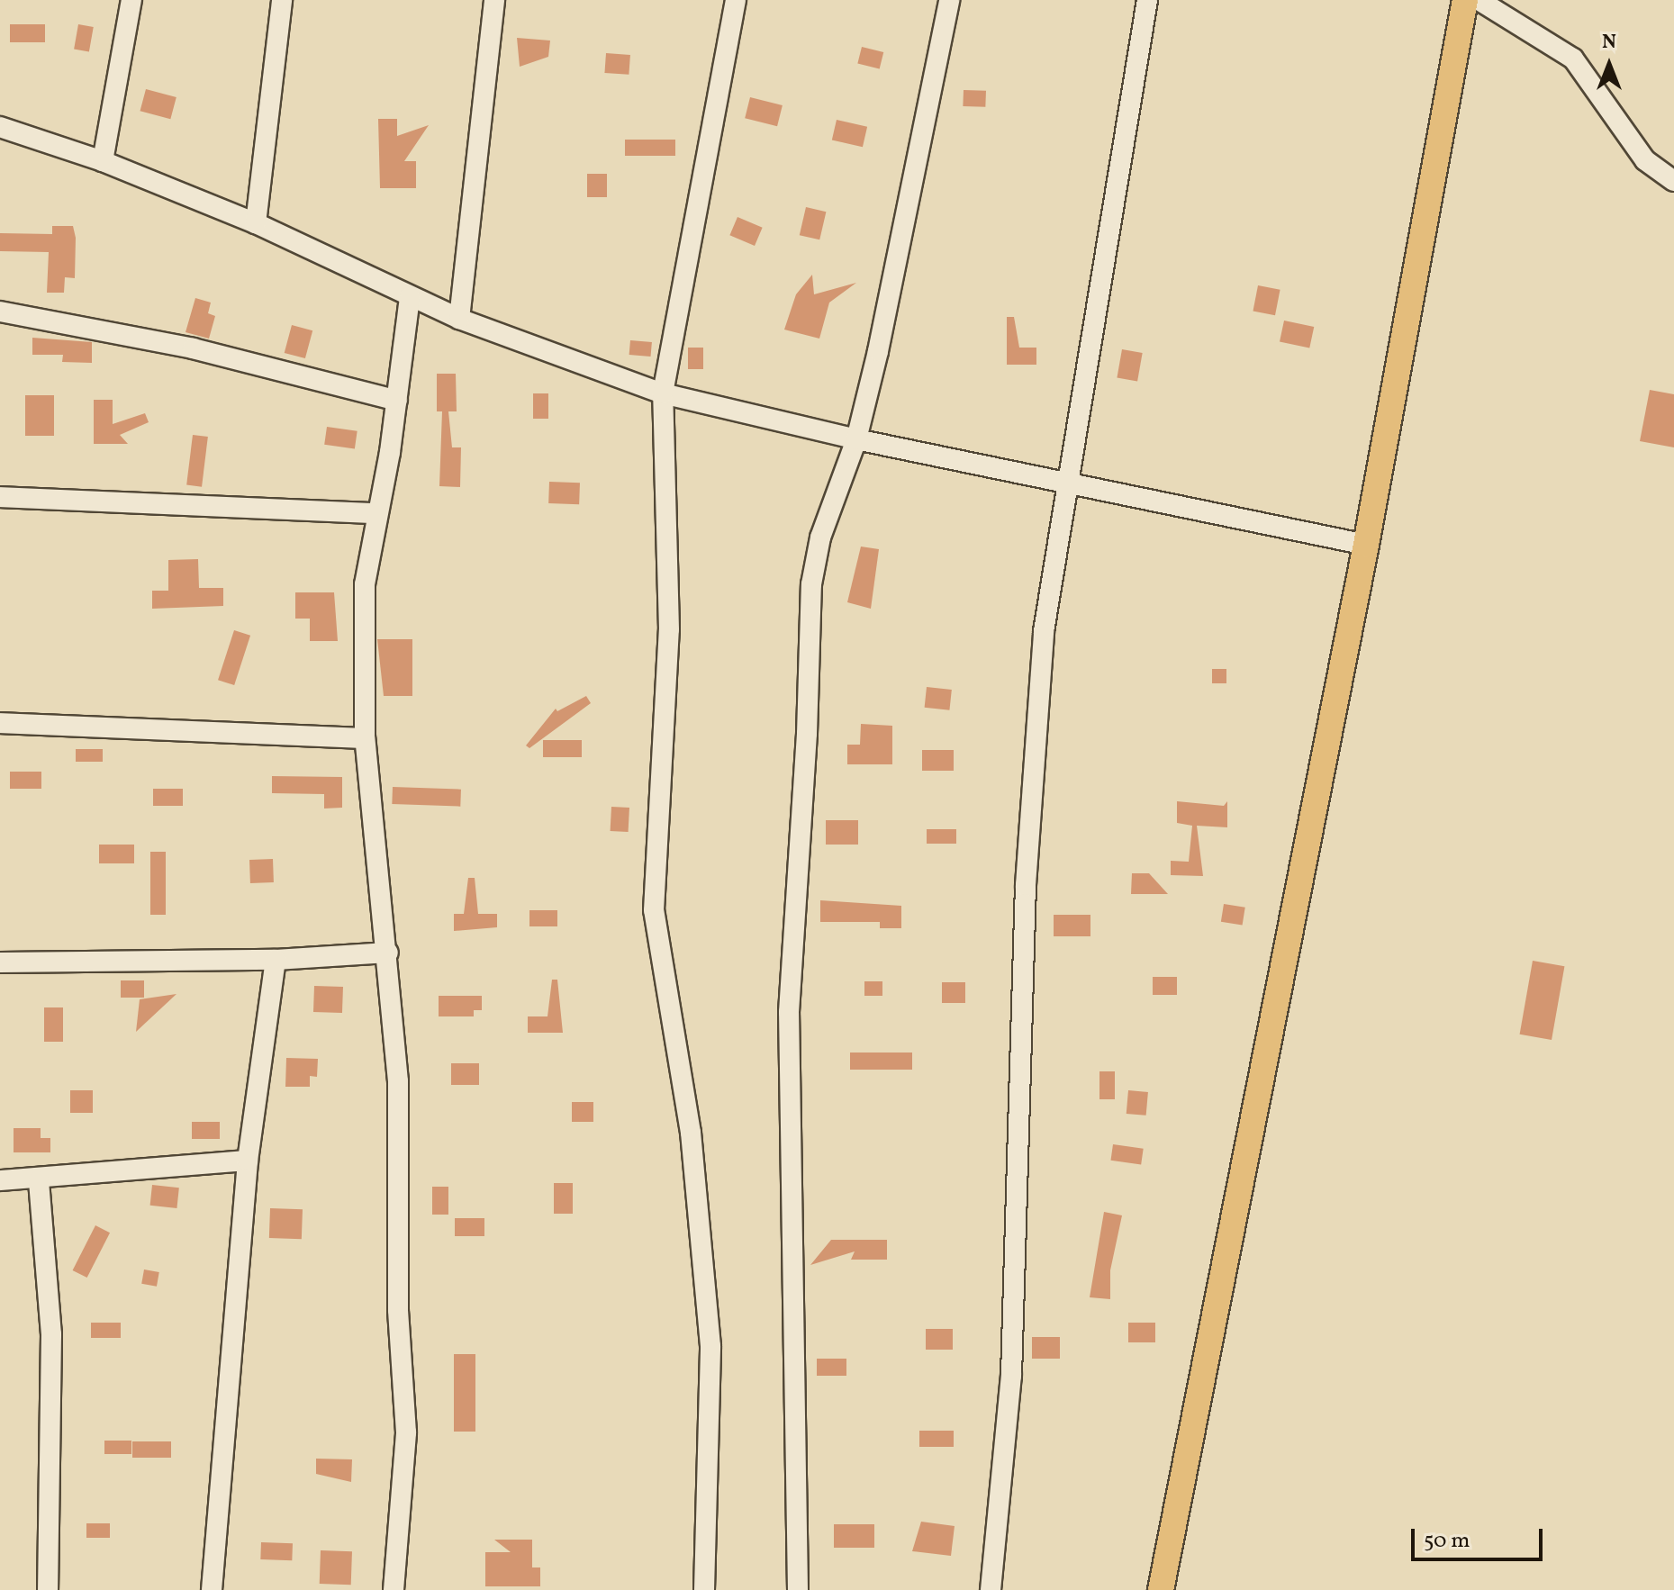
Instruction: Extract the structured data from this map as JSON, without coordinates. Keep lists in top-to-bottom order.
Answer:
{
  "scale_bar": "50 m",
  "north": "top"
}
